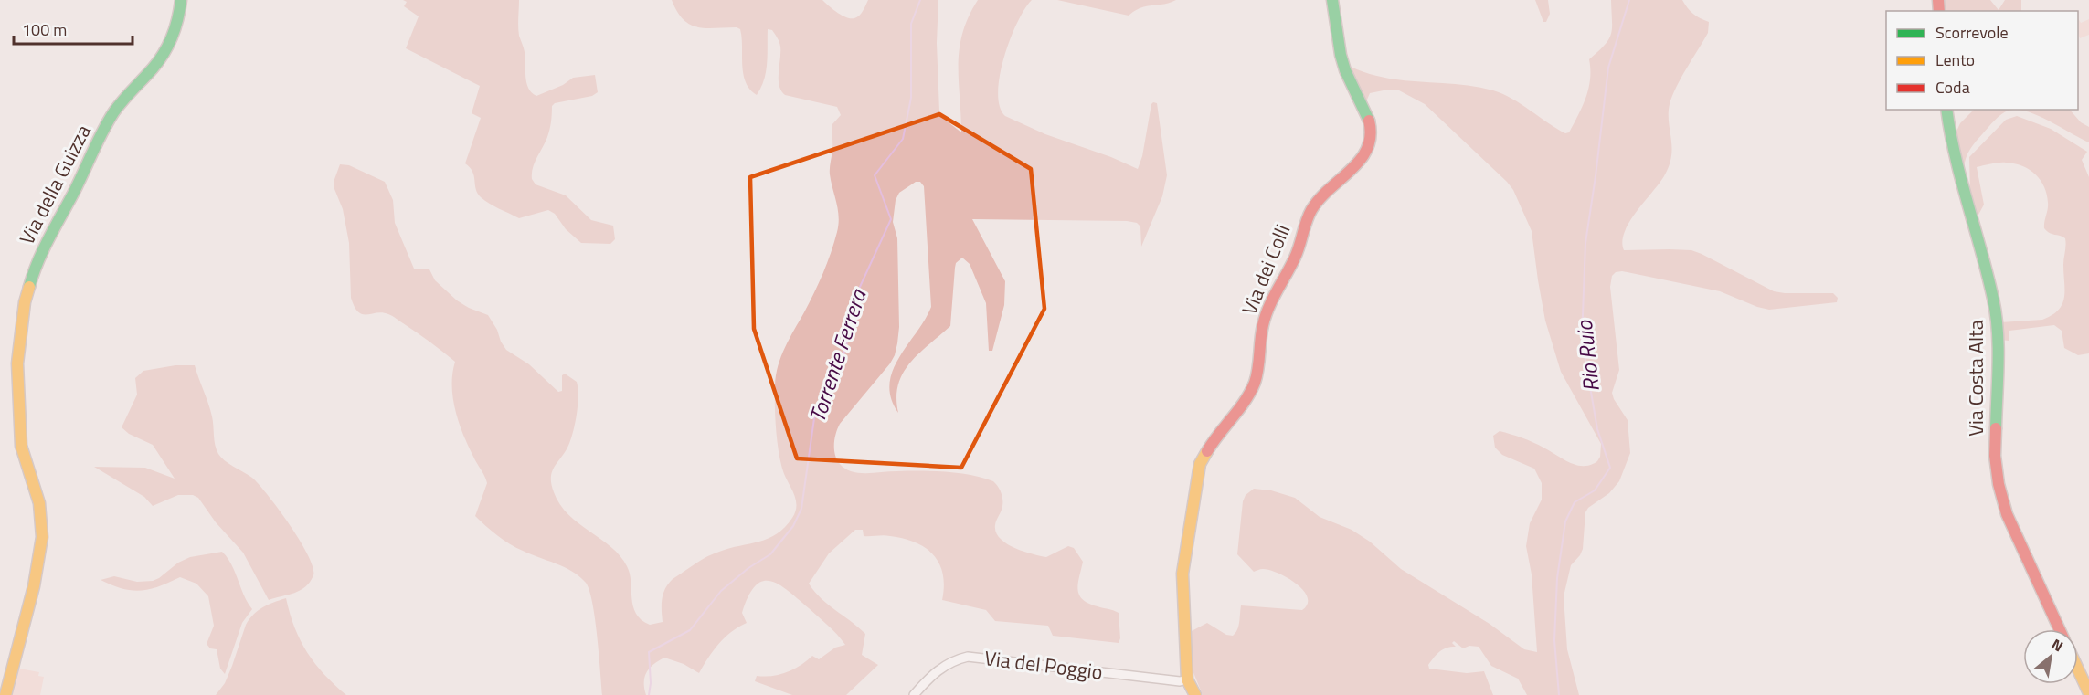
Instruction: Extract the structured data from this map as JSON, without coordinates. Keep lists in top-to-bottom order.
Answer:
{
  "streets": {
    "street": [
      "Via della Guizza",
      "Via dei Colli",
      "Via Costa Alta",
      "Via del Poggio"
    ]
  },
  "crossings": [
    ["Via dei Colli", "Via del Poggio"]
  ],
  "water": ["Torrente Ferrera", "Rio Ruio"],
  "legend": ["Scorrevole", "Lento", "Coda"],
  "scale_bar": "100 m",
  "north": "top right"
}
